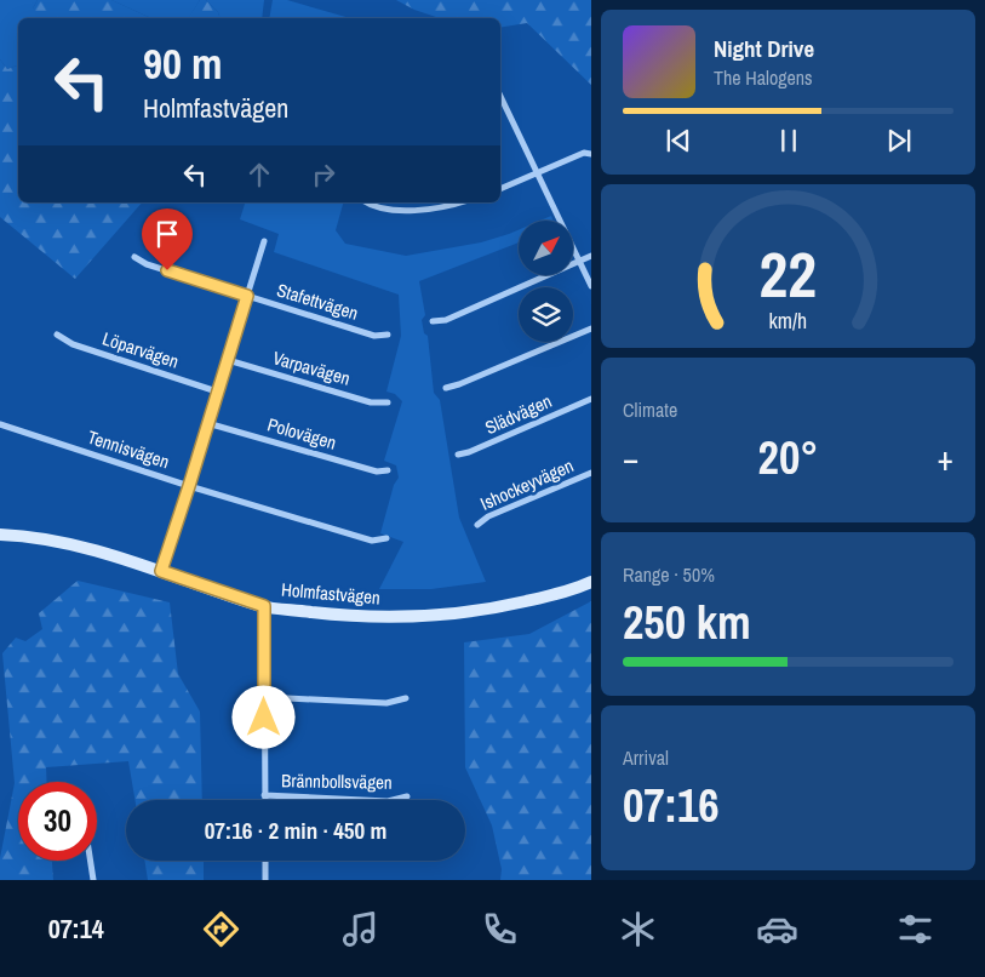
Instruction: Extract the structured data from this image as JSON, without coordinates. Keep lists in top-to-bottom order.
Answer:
{
  "streets": {
    "street": [
      "Stafettvägen",
      "Löparvägen",
      "Varpavägen",
      "Slädvägen",
      "Polovägen",
      "Tennisvägen",
      "Ishockeyvägen",
      "Holmfastvägen",
      "Brännbollsvägen"
    ]
  },
  "north": "top right",
  "page": {
    "turn": ["90 m", "Holmfastvägen"],
    "song": ["Night Drive", "The Halogens"],
    "tile": [
      "Climate",
      ["Range · 50%", "250 km"],
      ["Arrival", "07:16"]
    ],
    "heat": ["−", "20°", "+"],
    "limit": "30",
    "trip": "07:16 · 2 min · 450 m",
    "tabs": "07:14",
    "gauge": ["22", "km/h"]
  }
}
